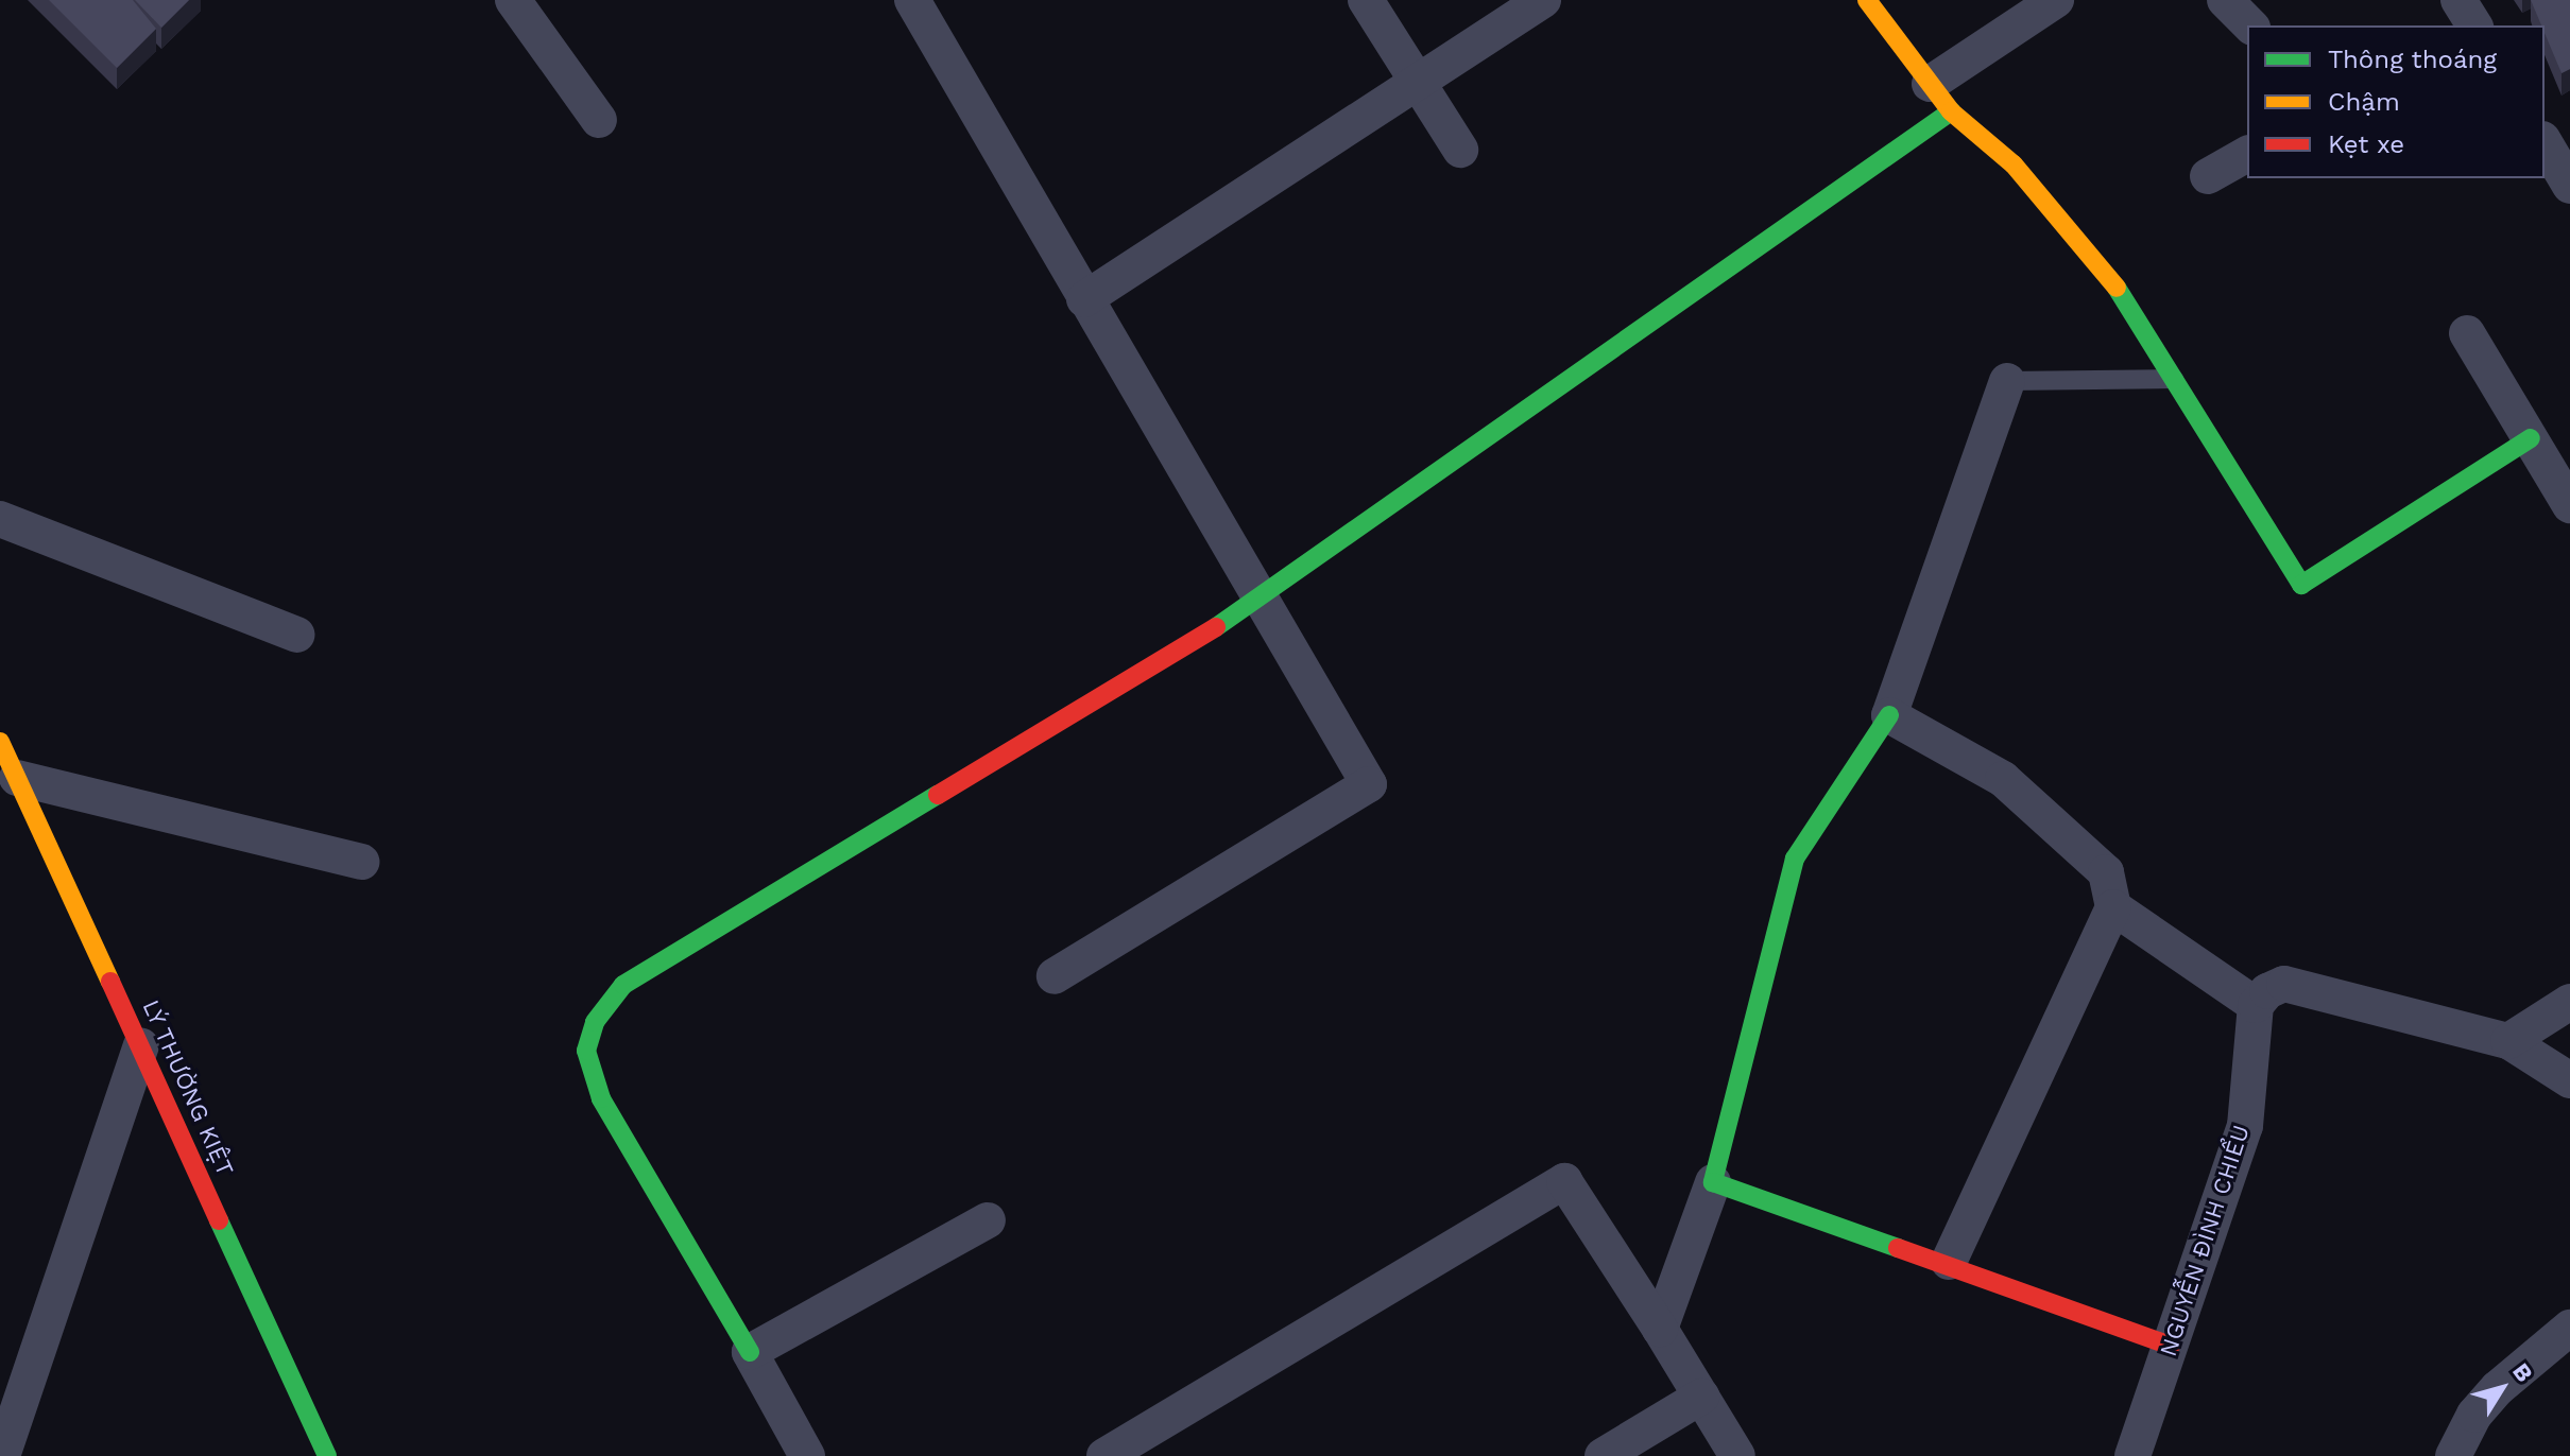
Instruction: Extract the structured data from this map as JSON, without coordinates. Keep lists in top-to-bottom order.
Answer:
{
  "streets": {
    "street": ["LÝ THƯỜNG KIỆT", "NGUYỄN ĐÌNH CHIỂU"]
  },
  "legend": ["Thông thoáng", "Chậm", "Kẹt xe"],
  "north": "top right"
}
